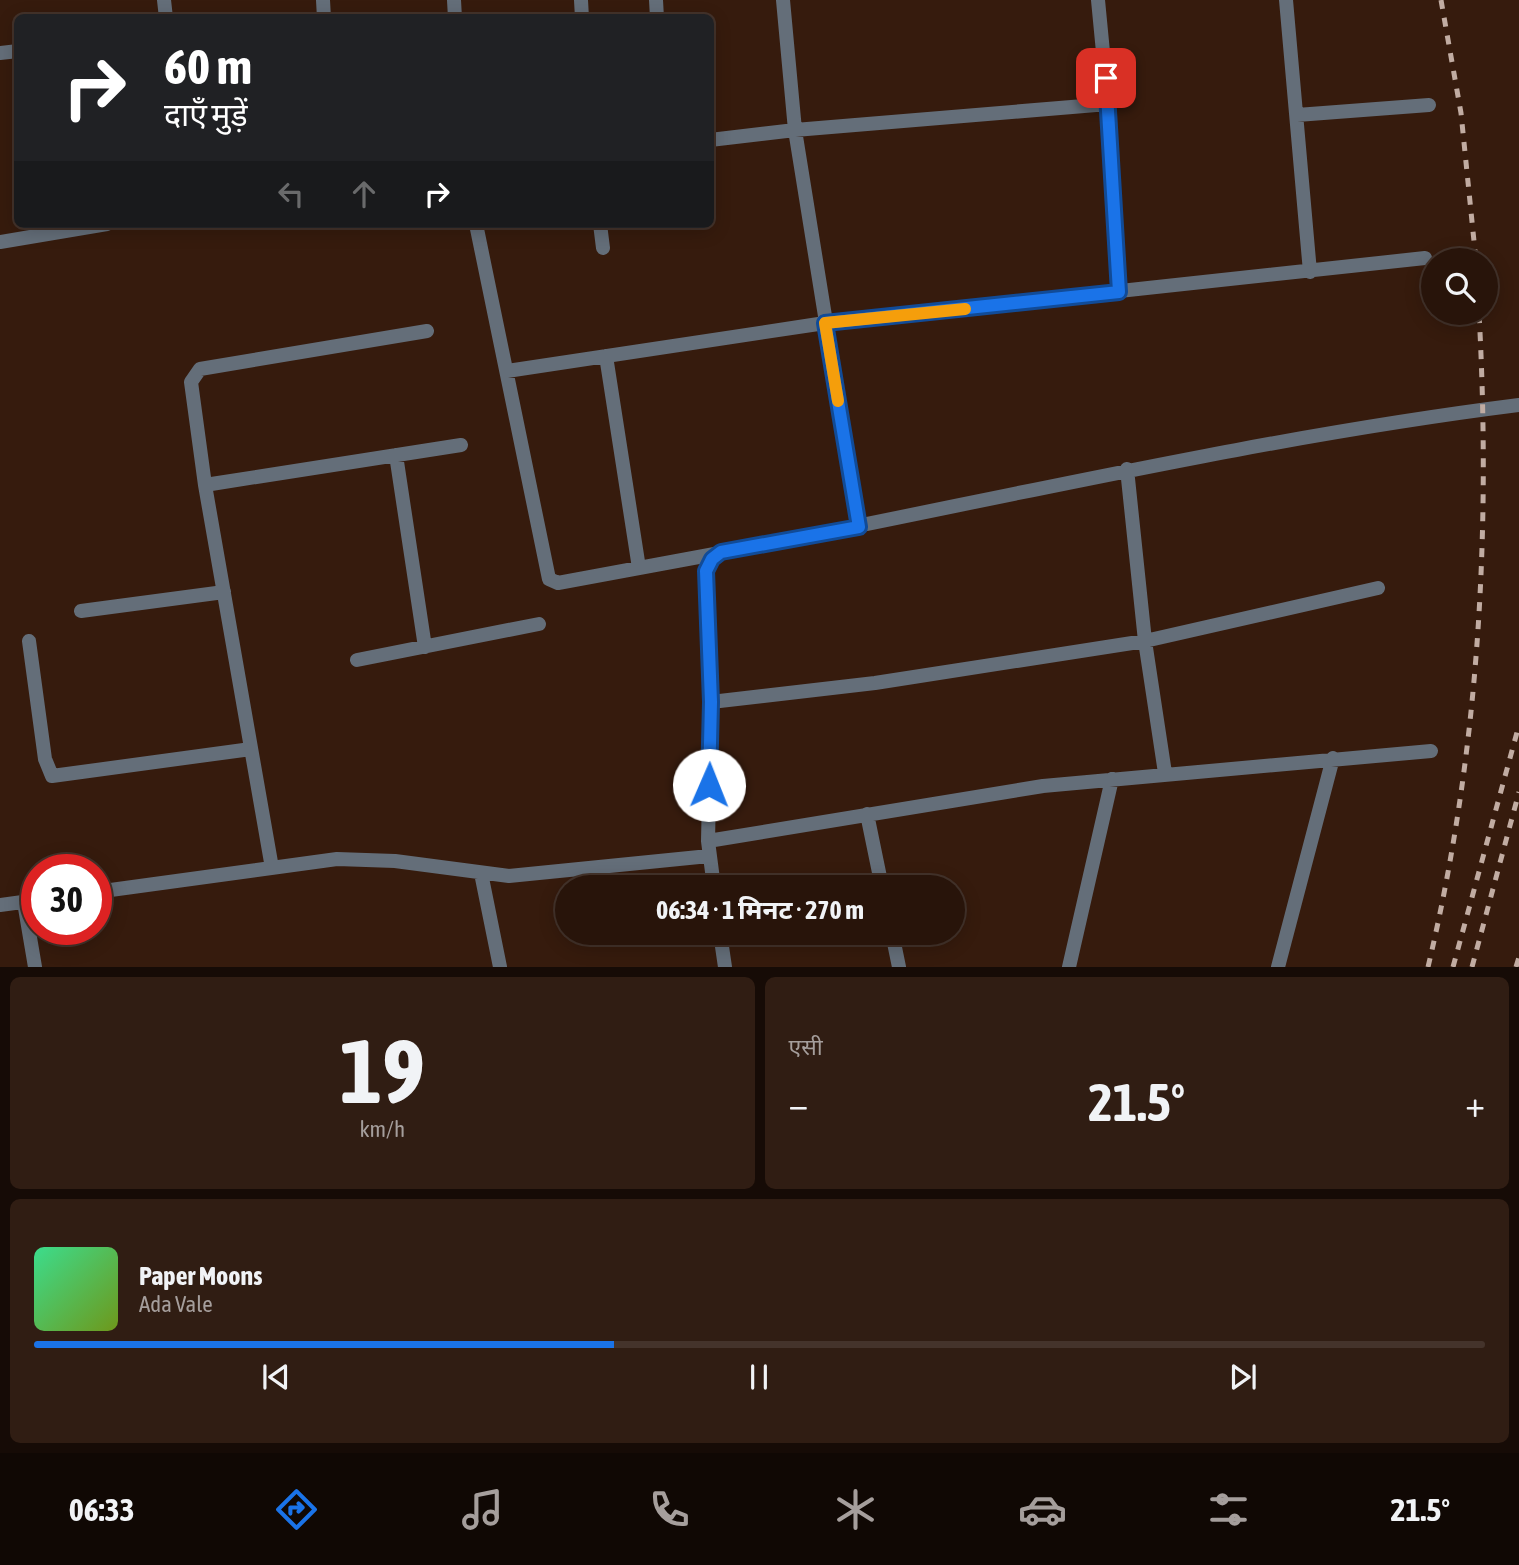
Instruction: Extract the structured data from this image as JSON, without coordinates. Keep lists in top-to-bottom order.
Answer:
{
  "page": {
    "turn": ["60 m", "दाएँ मुड़ें"],
    "limit": "30",
    "trip": "06:34 · 1 मिनट · 270 m",
    "tile": [
      ["19", "km/h"],
      "एसी"
    ],
    "heat": ["−", "21.5°", "+"],
    "song": ["Paper Moons", "Ada Vale"],
    "tabs": ["06:33", "21.5°"]
  }
}
